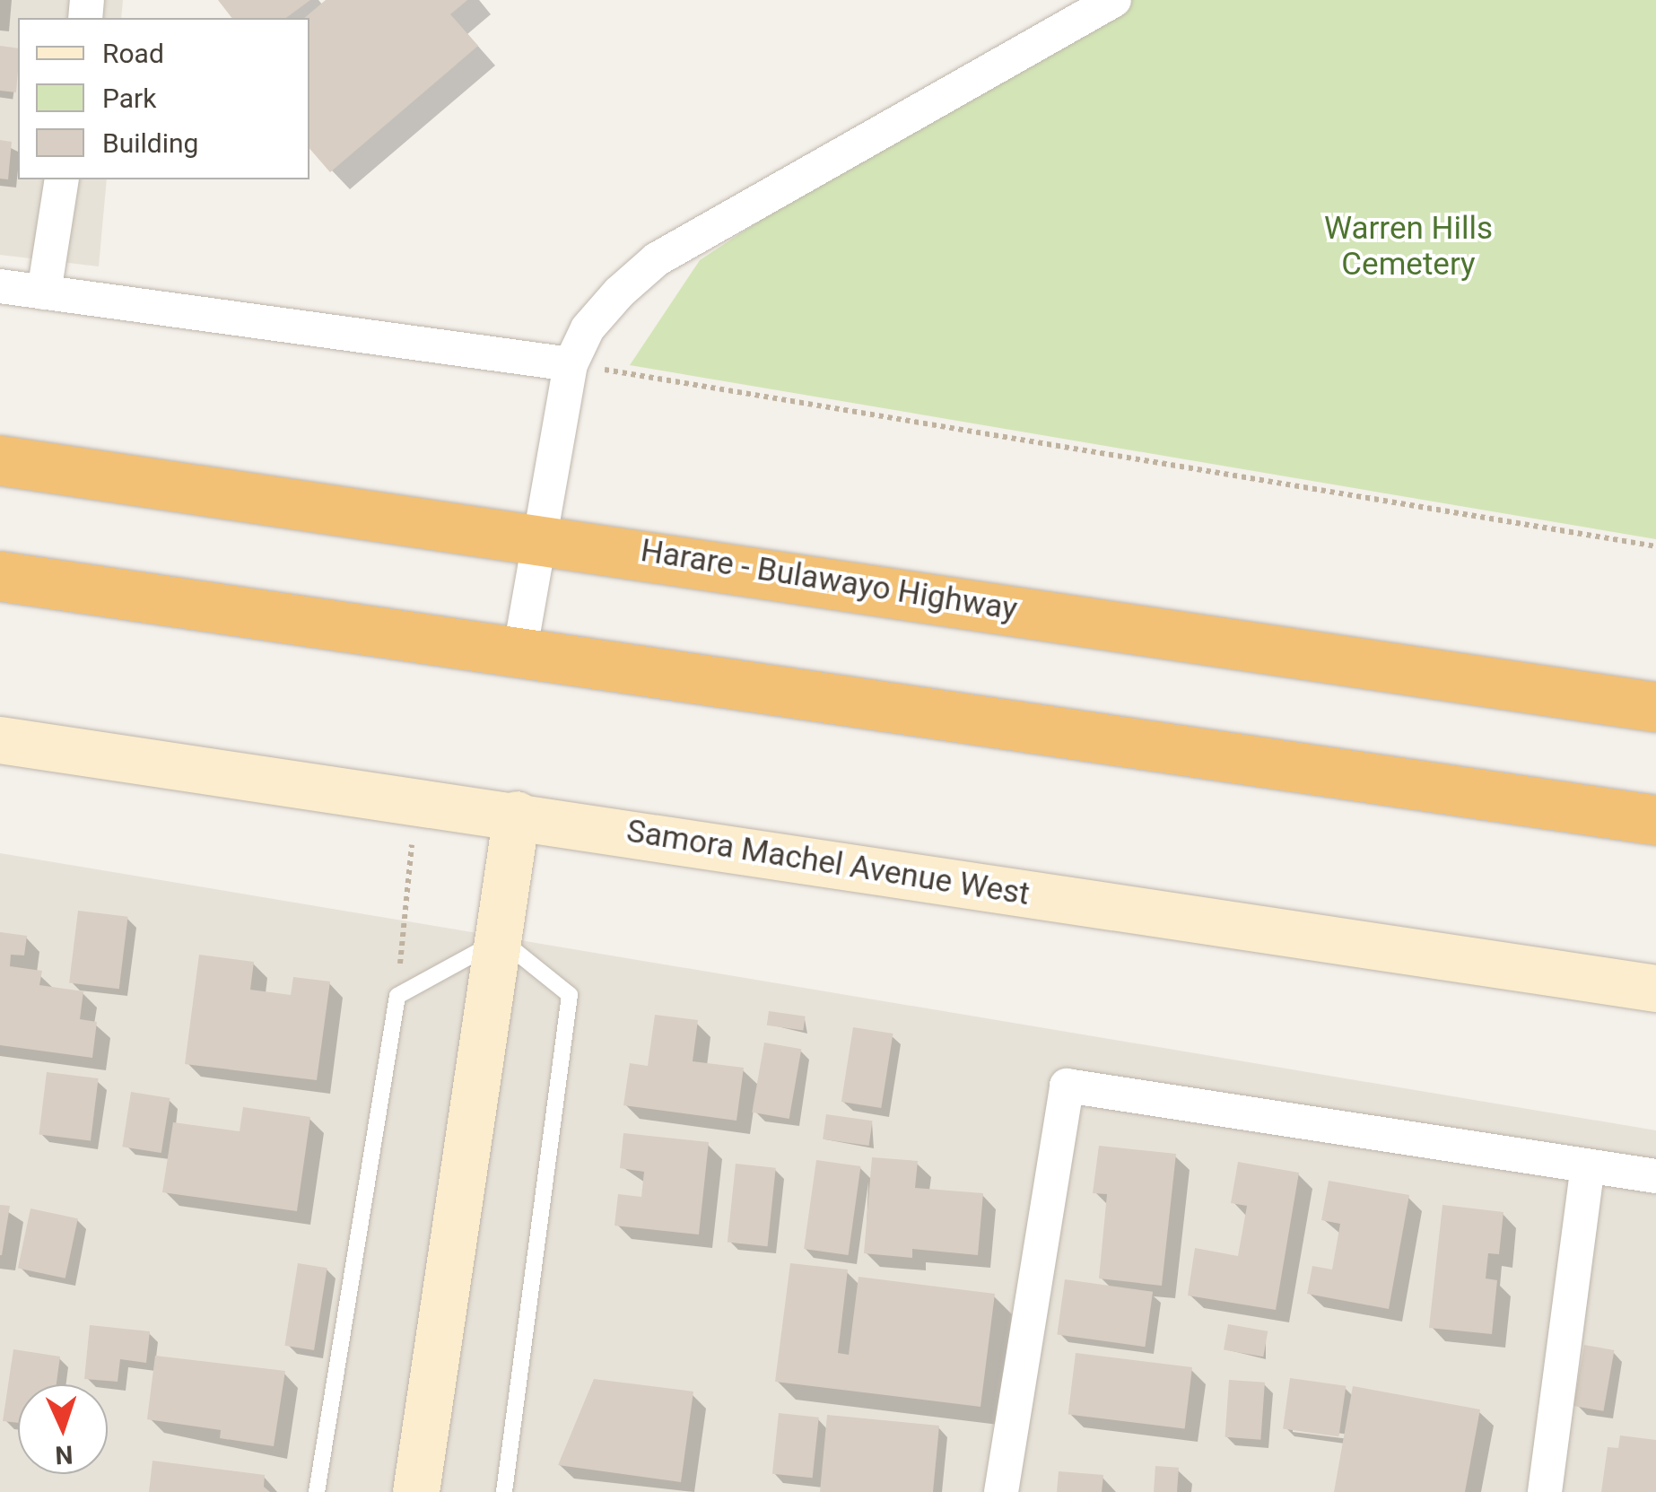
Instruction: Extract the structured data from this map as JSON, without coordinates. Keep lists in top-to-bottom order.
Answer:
{
  "streets": {
    "highway": ["Harare - Bulawayo Highway"],
    "street": ["Samora Machel Avenue West"]
  },
  "parks": ["Warren Hills Cemetery"],
  "legend": ["Road", "Park", "Building"],
  "north": "bottom"
}
